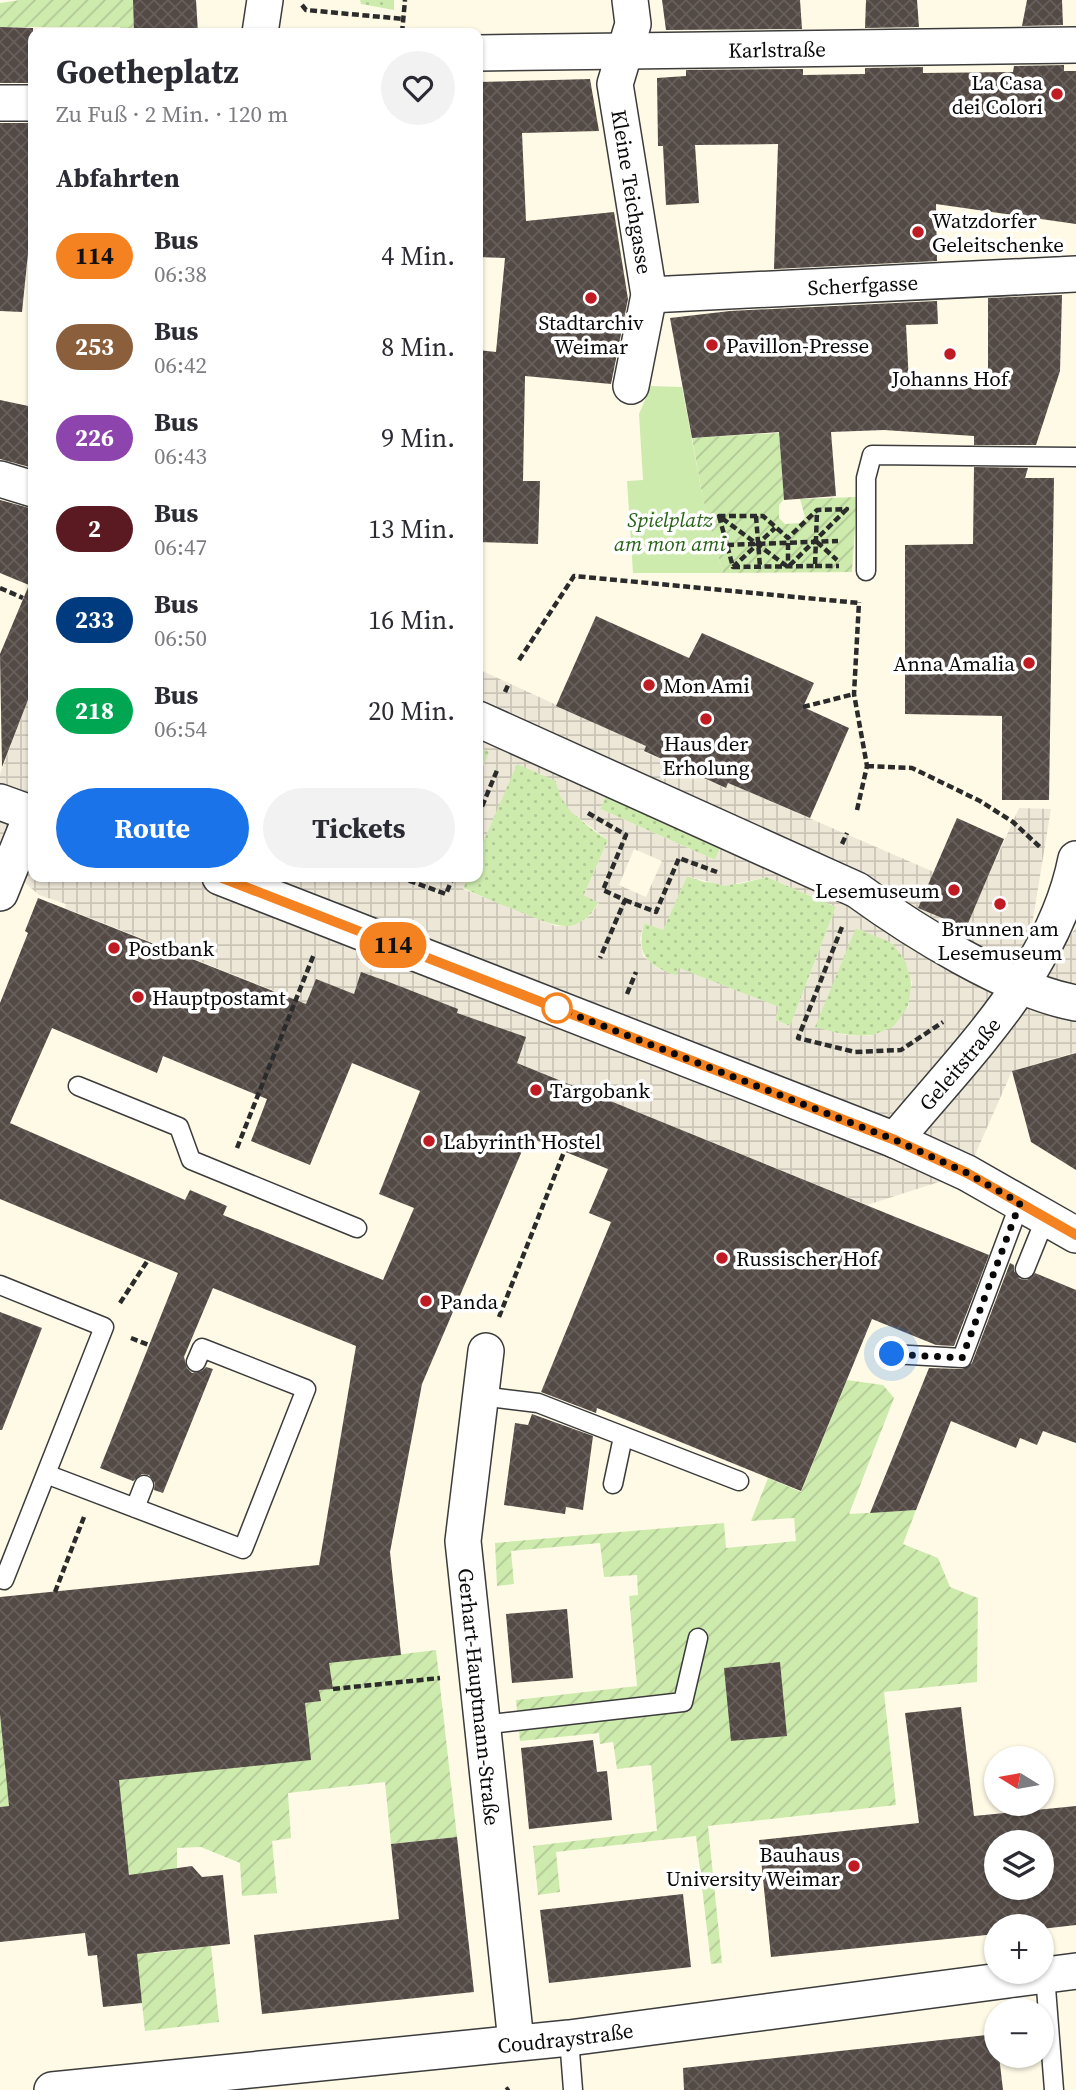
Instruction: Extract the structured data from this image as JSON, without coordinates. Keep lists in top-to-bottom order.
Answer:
{
  "streets": {
    "street": [
      "Karlstraße",
      "Kleine Teichgasse",
      "Scherfgasse",
      "Geleitstraße",
      "Gerhart-Hauptmann-Straße",
      "Coudraystraße"
    ]
  },
  "crossings": [
    ["Karlstraße", "Kleine Teichgasse"],
    ["Kleine Teichgasse", "Scherfgasse"],
    ["Gerhart-Hauptmann-Straße", "Coudraystraße"]
  ],
  "parks": ["Spielplatz am mon ami"],
  "places": [
    "La Casa dei Colori",
    "Watzdorfer Geleitschenke",
    "Stadtarchiv Weimar",
    "Pavillon-Presse",
    "Johanns Hof",
    "Anna Amalia",
    "Mon Ami",
    "Haus der Erholung",
    "Lesemuseum",
    "Brunnen am Lesemuseum",
    "Postbank",
    "Hauptpostamt",
    "Targobank",
    "Labyrinth Hostel",
    "Russischer Hof",
    "Panda",
    "Bauhaus University Weimar"
  ],
  "lines": ["bus line 114"],
  "north": "left",
  "page": {
    "on_map": "114",
    "heading": [
      ["Goetheplatz", "Zu Fuß · 2 Min. · 120 m"],
      "Abfahrten"
    ],
    "list": [
      {
        "mark": "114",
        "name": "Bus",
        "note": "06:38",
        "value": "4 Min."
      },
      {
        "mark": "253",
        "name": "Bus",
        "note": "06:42",
        "value": "8 Min."
      },
      {
        "mark": "226",
        "name": "Bus",
        "note": "06:43",
        "value": "9 Min."
      },
      {
        "mark": "2",
        "name": "Bus",
        "note": "06:47",
        "value": "13 Min."
      },
      {
        "mark": "233",
        "name": "Bus",
        "note": "06:50",
        "value": "16 Min."
      },
      {
        "mark": "218",
        "name": "Bus",
        "note": "06:54",
        "value": "20 Min."
      }
    ],
    "buttons": ["Route", "Tickets"],
    "map_buttons": ["+", "−"]
  }
}
